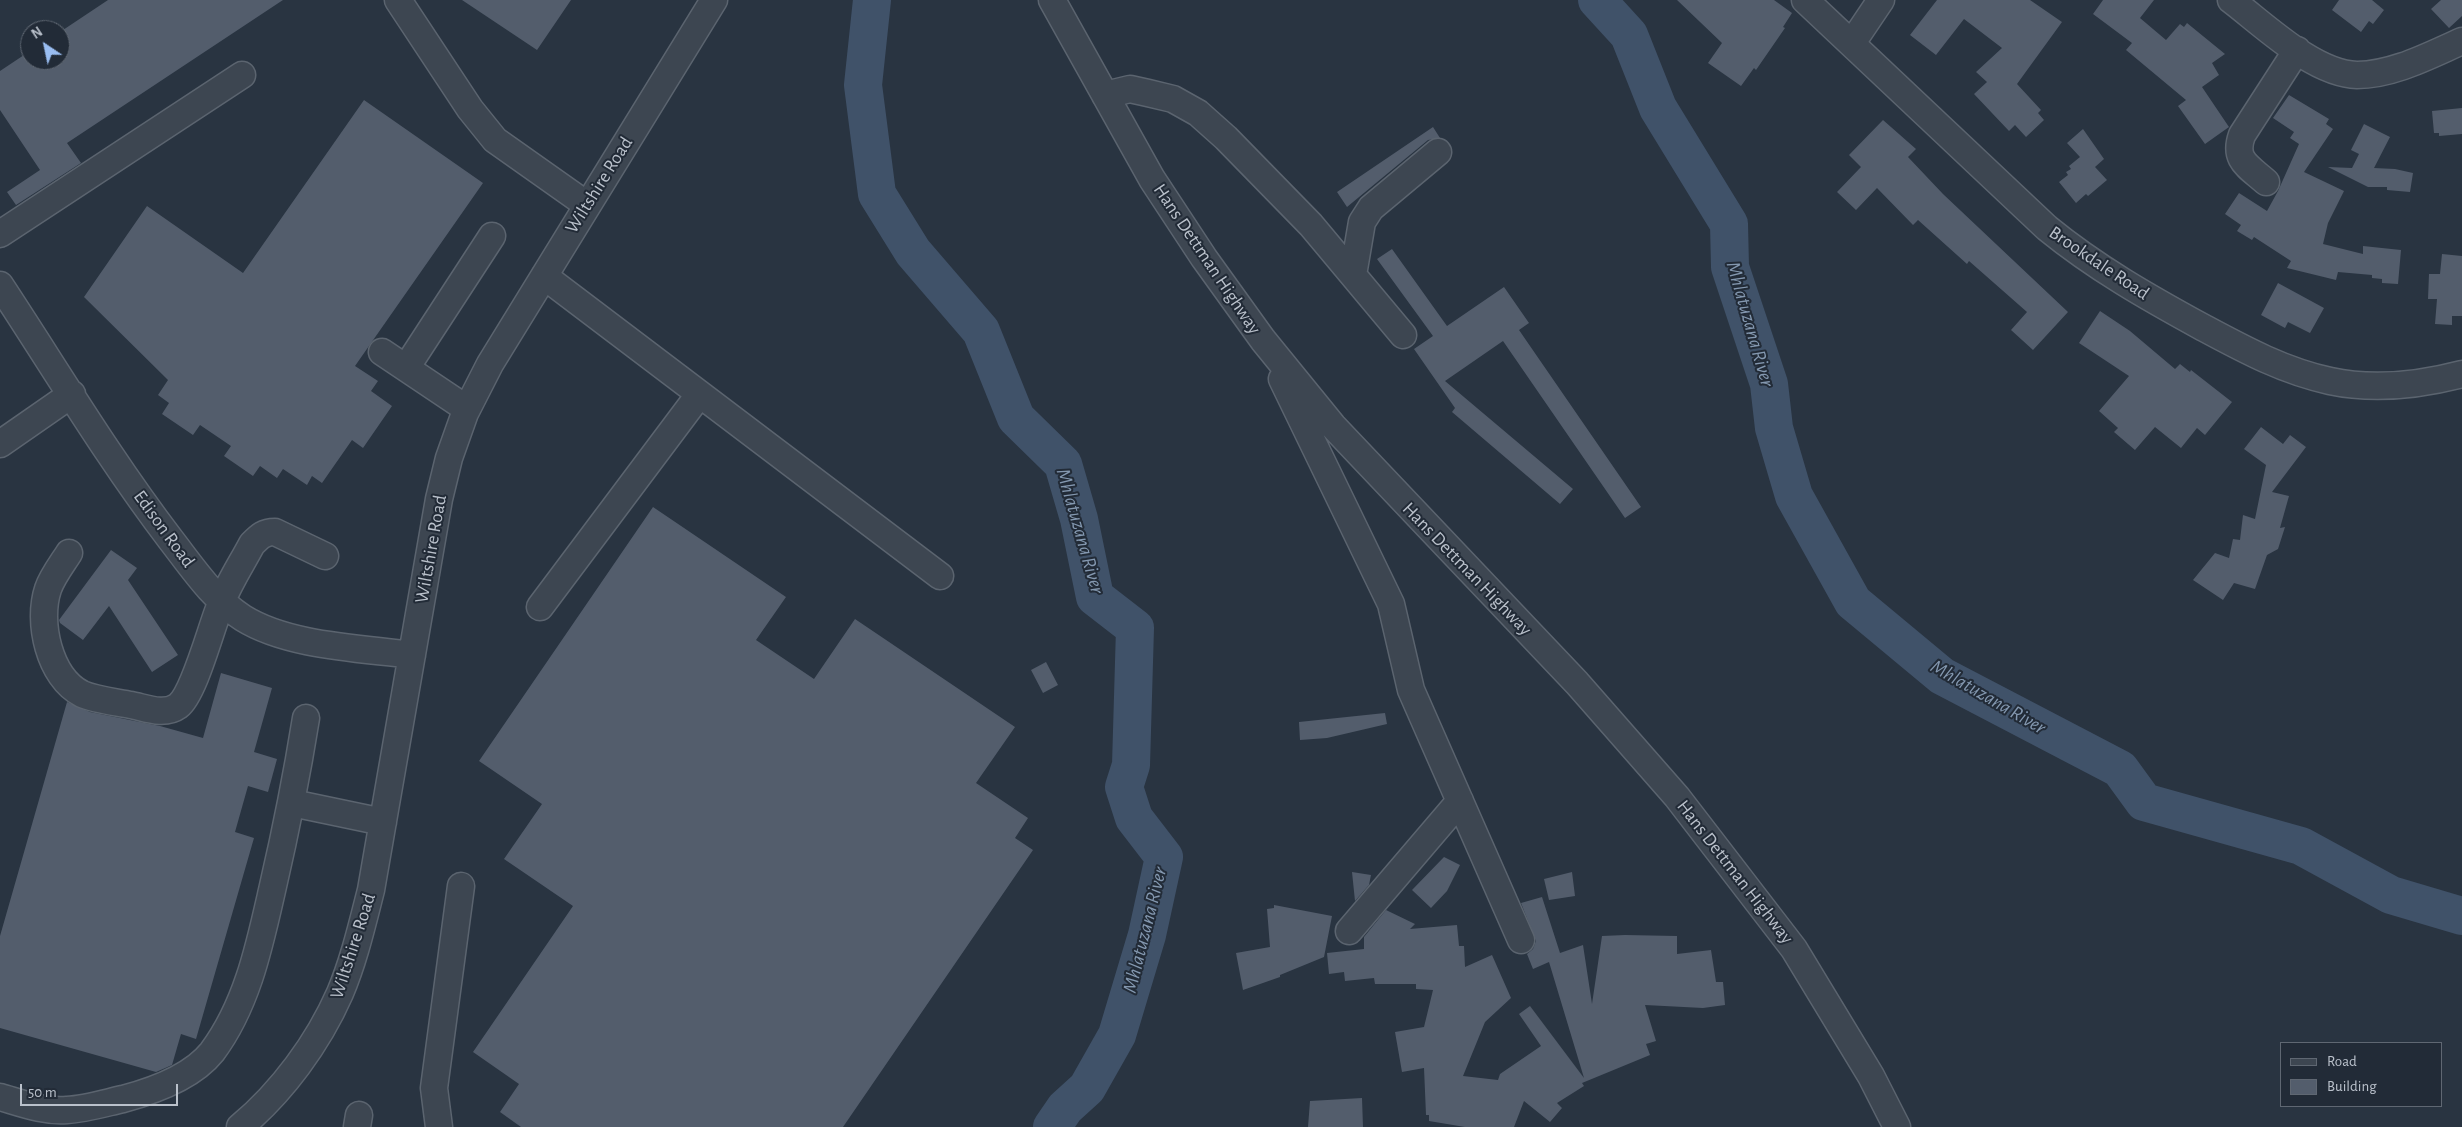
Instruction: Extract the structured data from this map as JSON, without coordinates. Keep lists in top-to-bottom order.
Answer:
{
  "streets": {
    "street": [
      "Wiltshire Road",
      "Hans Dettman Highway",
      "Brookdale Road",
      "Edison Road"
    ]
  },
  "crossings": [
    ["Wiltshire Road", "Edison Road"]
  ],
  "water": ["Mhlatuzana River"],
  "legend": ["Road", "Building"],
  "scale_bar": "50 m",
  "north": "top left"
}
